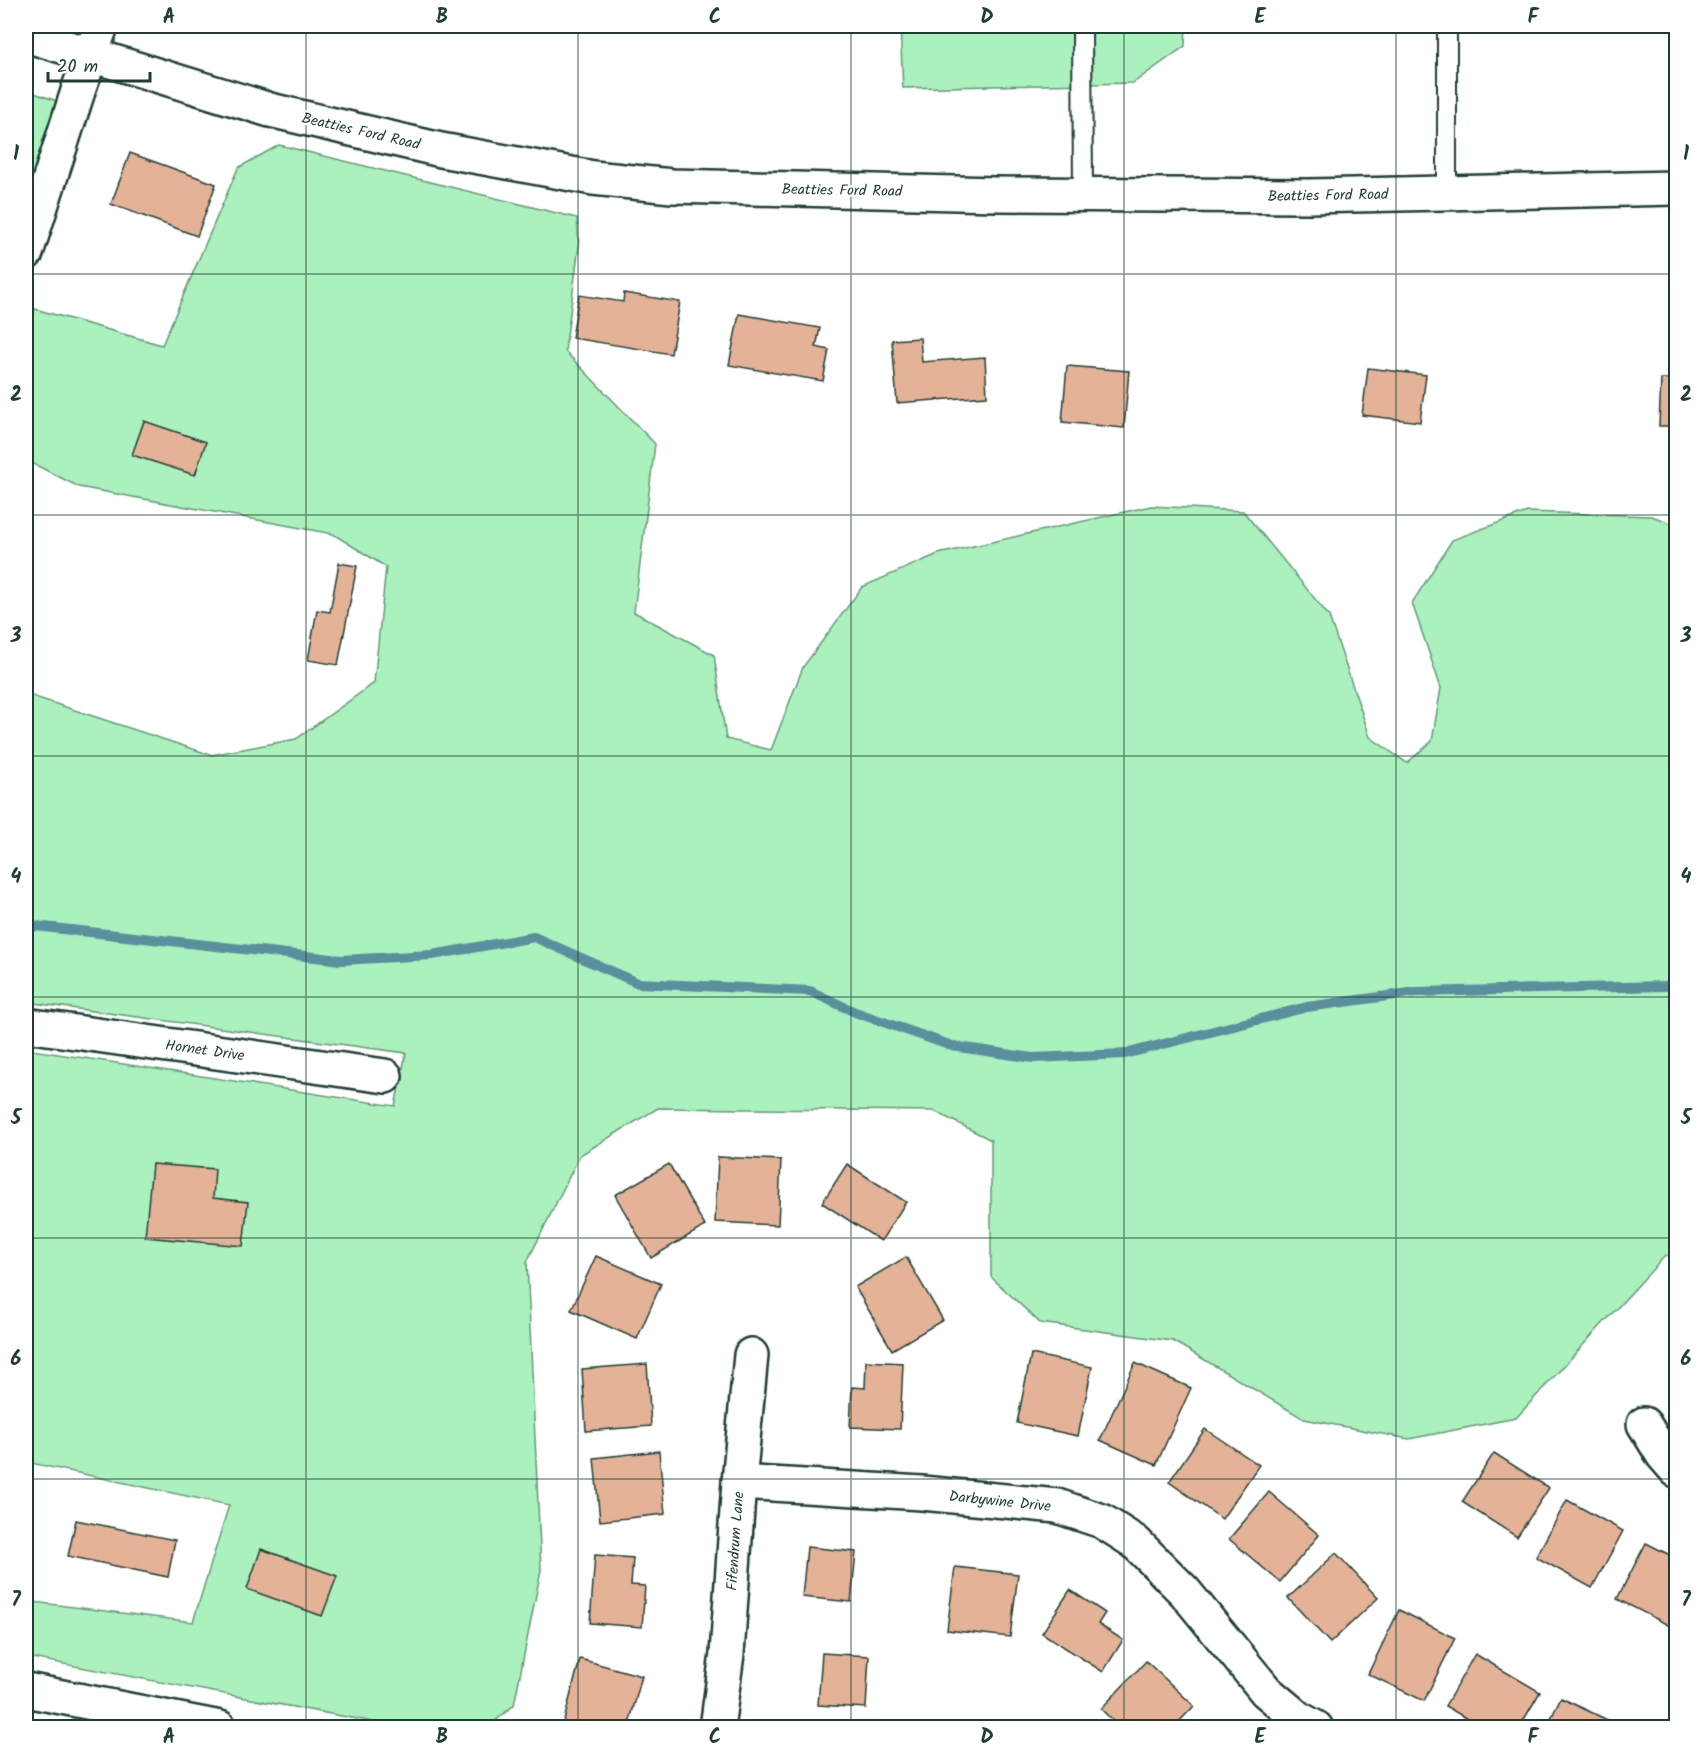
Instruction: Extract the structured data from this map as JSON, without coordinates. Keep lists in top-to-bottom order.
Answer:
{
  "streets": {
    "street": [
      "Beatties Ford Road",
      "Hornet Drive",
      "Darbywine Drive",
      "Fifendrum Lane"
    ]
  },
  "crossings": [
    ["Darbywine Drive", "Fifendrum Lane"]
  ],
  "scale_bar": "20 m",
  "grid": {
    "columns": [
      "A",
      "B",
      "C",
      "D",
      "E",
      "F"
    ],
    "rows": [
      "1",
      "2",
      "3",
      "4",
      "5",
      "6",
      "7"
    ]
  }
}
